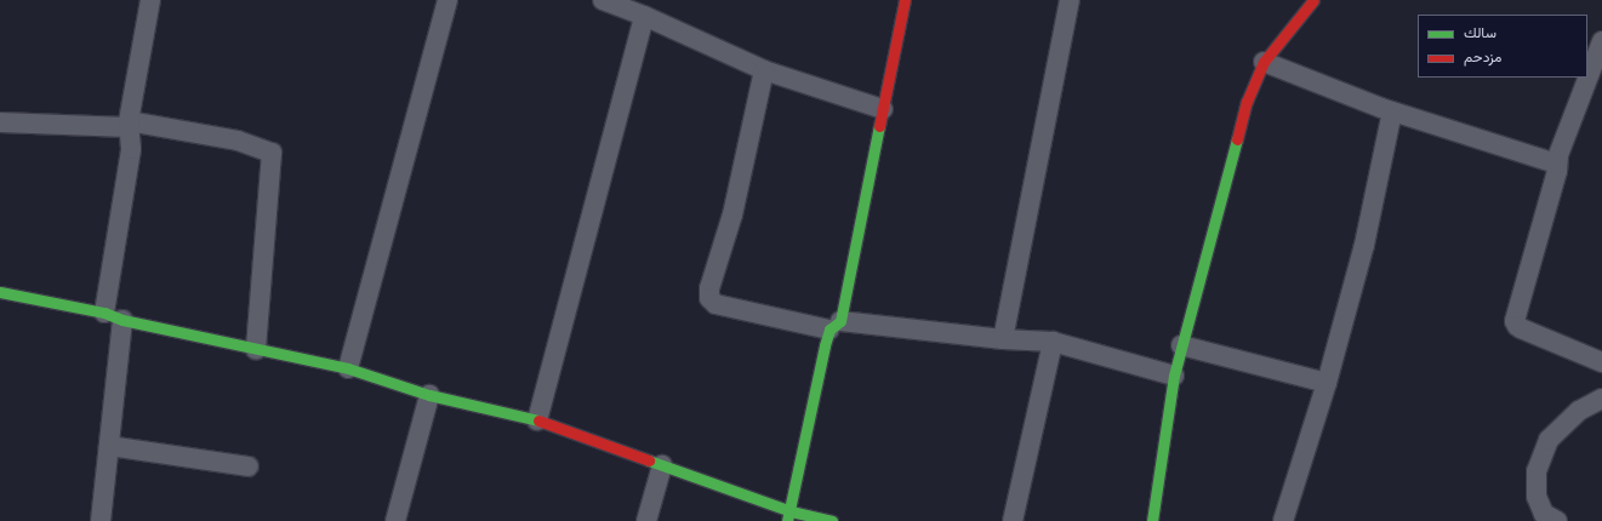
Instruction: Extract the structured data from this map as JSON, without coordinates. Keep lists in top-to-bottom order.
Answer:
{
  "legend": ["سالك", "مزدحم"]
}
